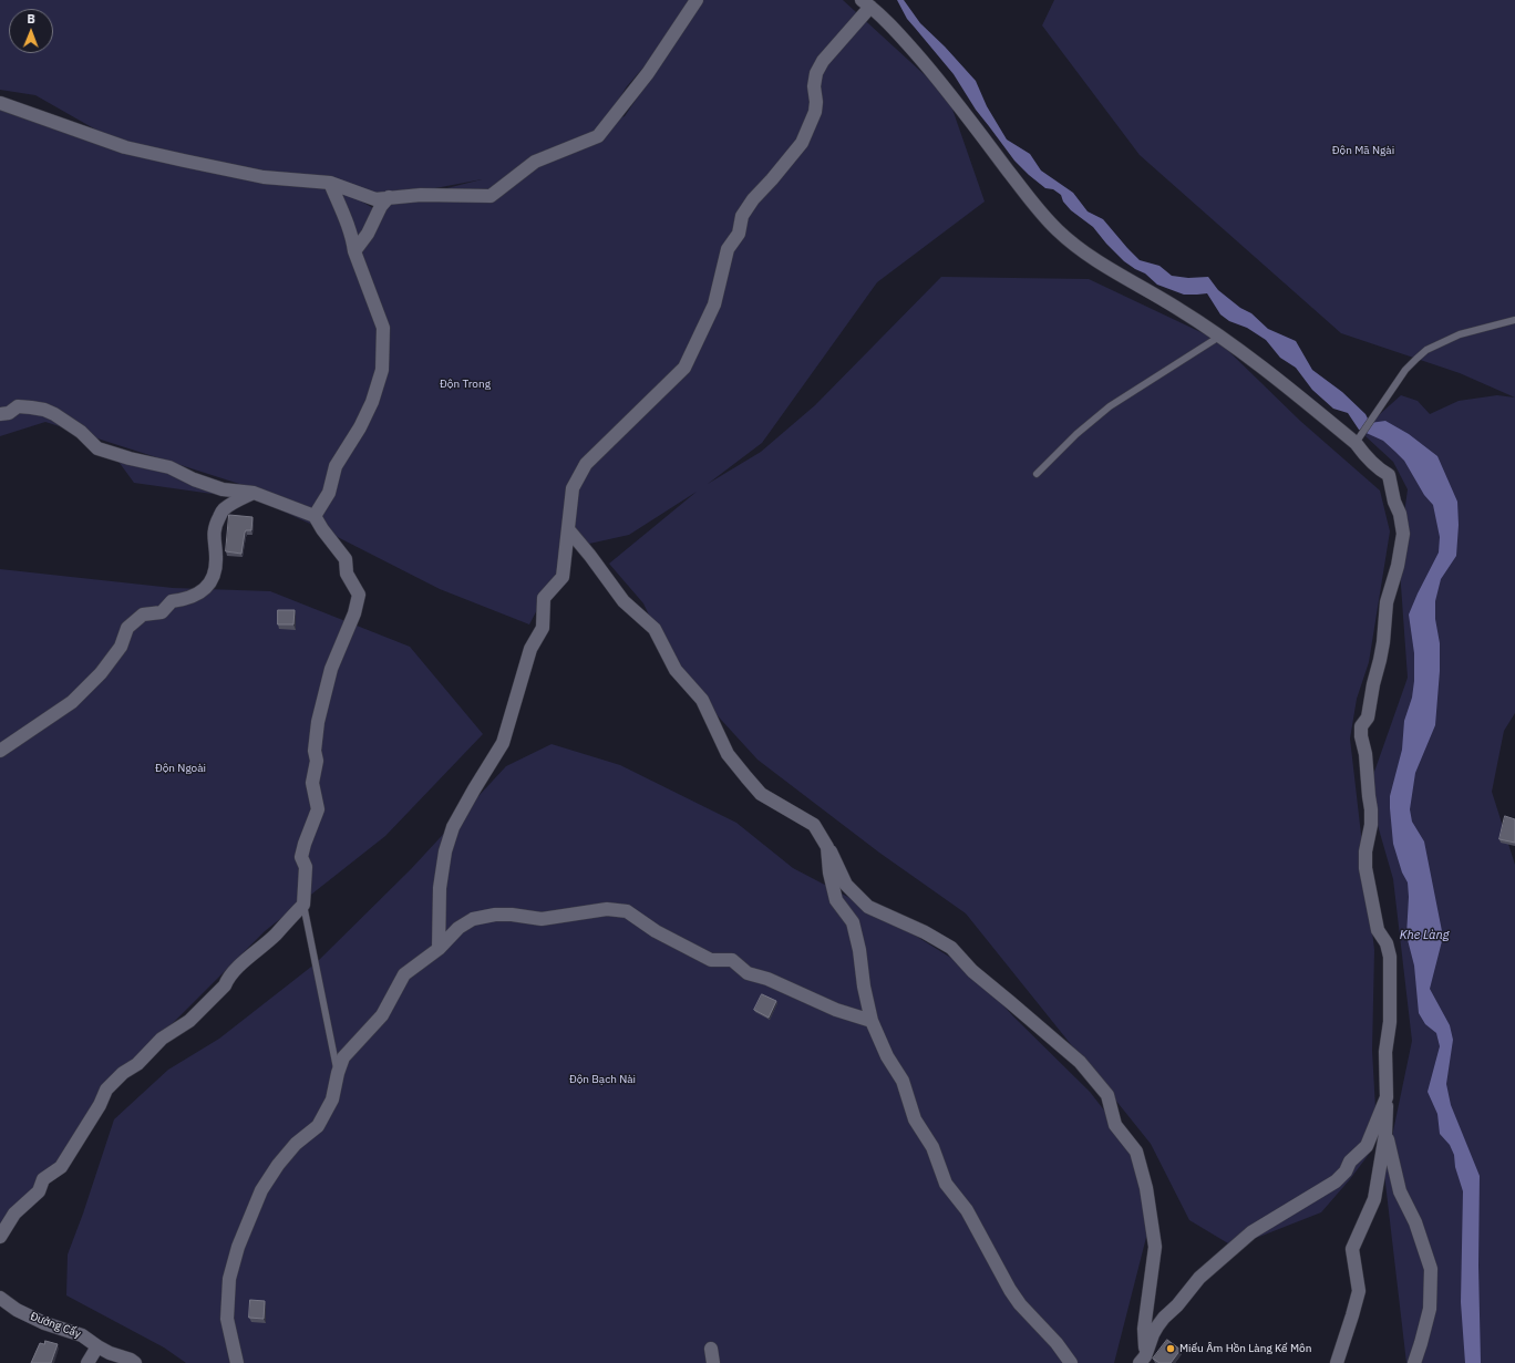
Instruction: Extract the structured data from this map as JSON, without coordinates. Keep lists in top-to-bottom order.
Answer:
{
  "streets": {
    "street": ["Đường Cấy"]
  },
  "water": ["Khe Làng"],
  "parks": [
    "Độn Mã Ngài",
    "Độn Trong",
    "Độn Ngoài",
    "Độn Bạch Nài"
  ],
  "places": ["Miếu Âm Hồn Làng Kế Môn"],
  "north": "top"
}
